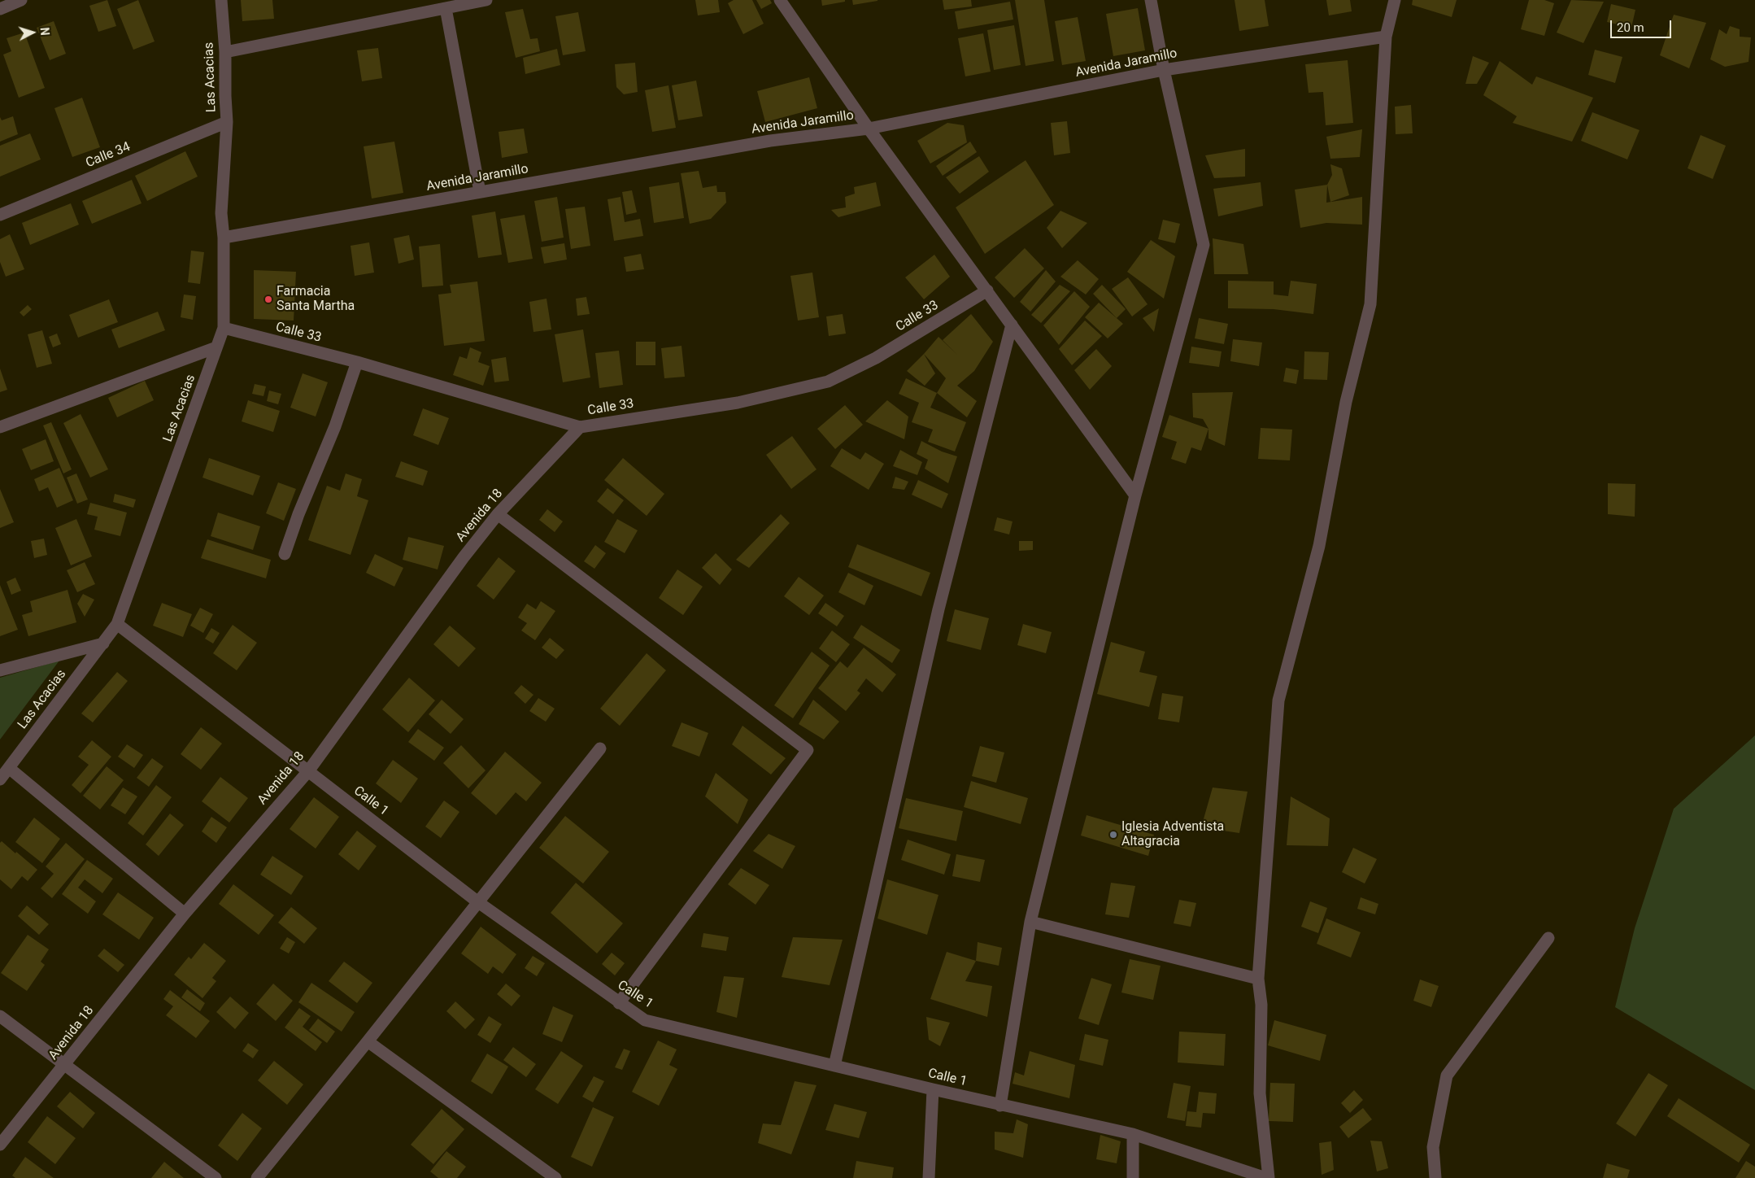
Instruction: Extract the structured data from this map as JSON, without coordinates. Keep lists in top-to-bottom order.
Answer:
{
  "streets": {
    "street": [
      "Avenida Jaramillo",
      "Las Acacias",
      "Calle 34",
      "Calle 33",
      "Avenida 18",
      "Calle 1"
    ]
  },
  "crossings": [
    ["Avenida Jaramillo", "Las Acacias"],
    ["Las Acacias", "Calle 34"],
    ["Las Acacias", "Calle 33"],
    ["Las Acacias", "Calle 1"],
    ["Calle 33", "Avenida 18"],
    ["Avenida 18", "Calle 1"]
  ],
  "places": ["Farmacia Santa Martha", "Iglesia Adventista Altagracia"],
  "scale_bar": "20 m",
  "north": "right"
}
